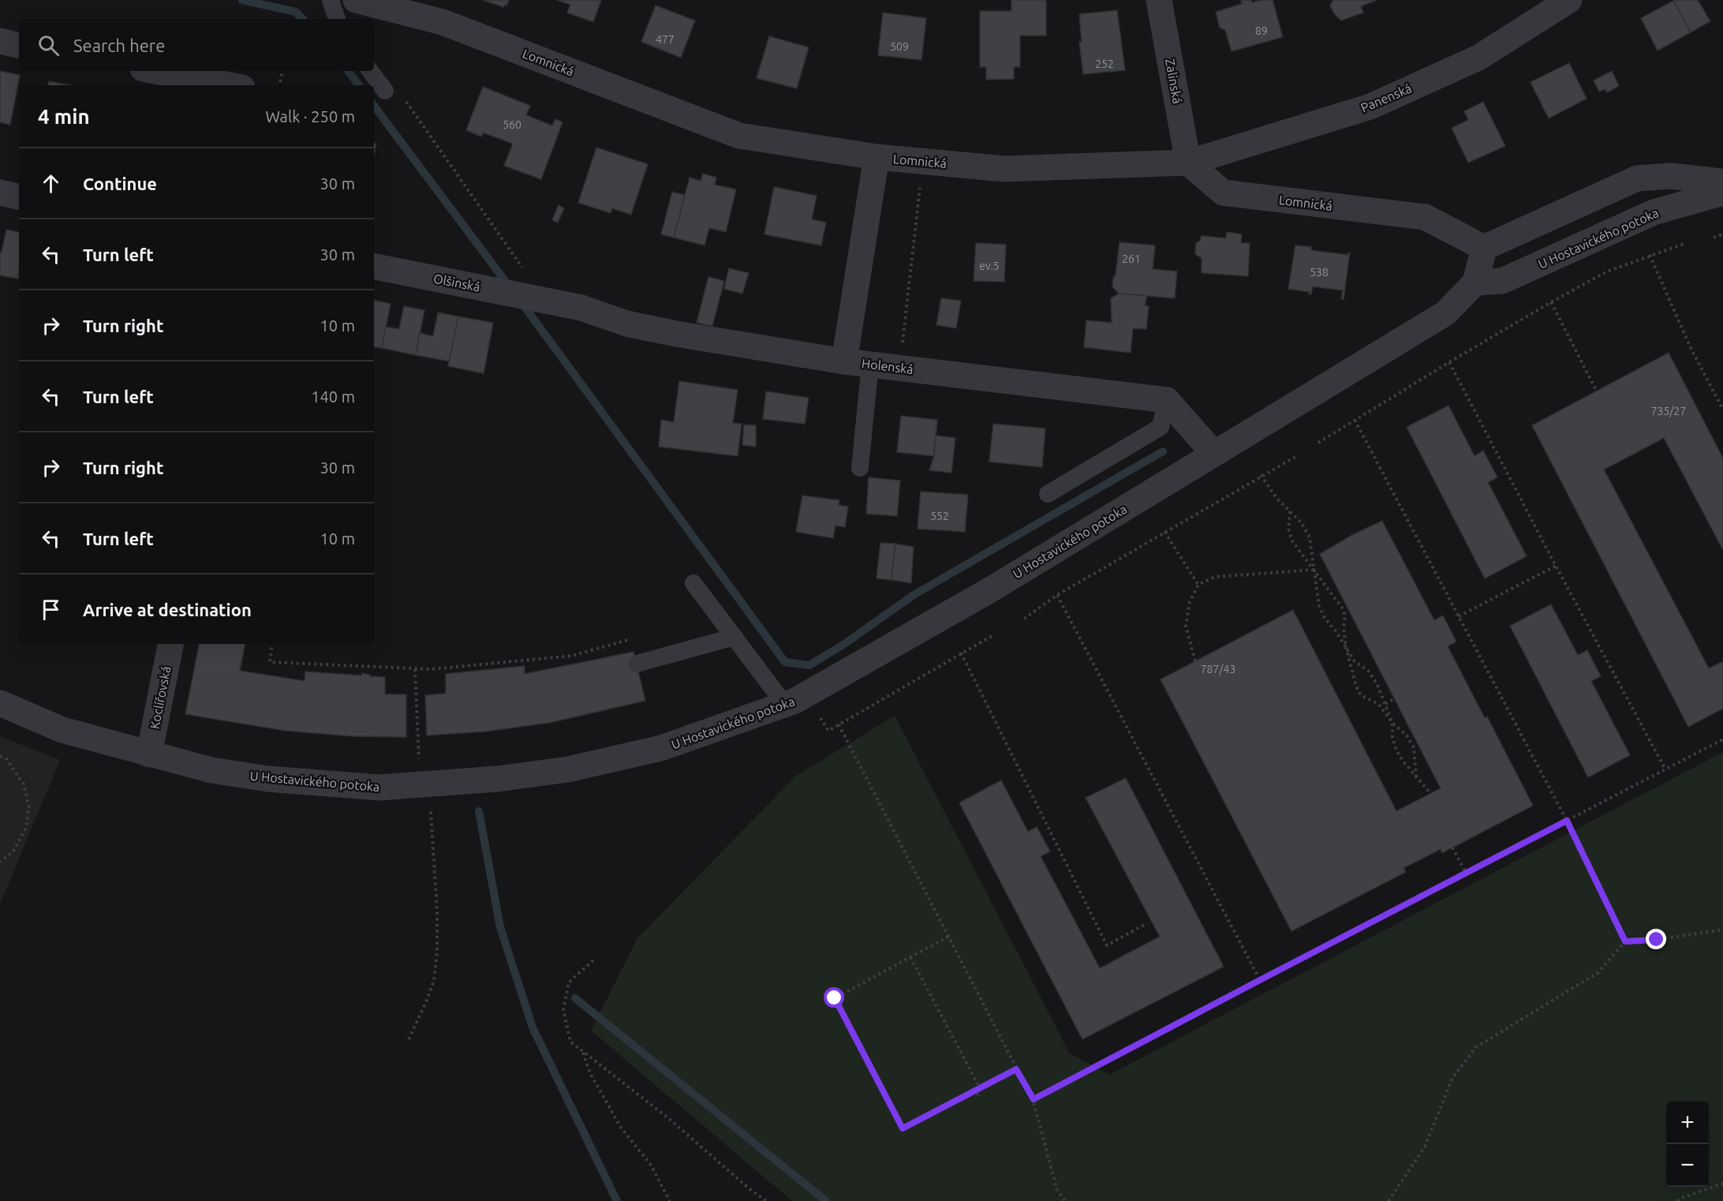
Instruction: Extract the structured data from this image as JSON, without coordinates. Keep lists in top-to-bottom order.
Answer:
{
  "streets": {
    "street": [
      "Lomnická",
      "Zalinská",
      "Panenská",
      "U Hostavického potoka",
      "Olšinská",
      "Holenská",
      "Koclířovská"
    ]
  },
  "crossings": [
    ["Lomnická", "Zalinská"],
    ["Lomnická", "Panenská"],
    ["Lomnická", "Holenská"],
    ["Zalinská", "Panenská"],
    ["U Hostavického potoka", "Koclířovská"],
    ["Olšinská", "Holenská"]
  ],
  "house_numbers": [
    "89",
    "477",
    "509",
    "252",
    "560",
    "261",
    "ev.5",
    "538",
    "735/27",
    "552",
    "787/43"
  ],
  "page": {
    "search": "Search here",
    "heading": ["4 min", "Walk · 250 m"],
    "list": [
      ["Continue", "30 m"],
      ["Turn left", "30 m"],
      ["Turn right", "10 m"],
      ["Turn left", "140 m"],
      ["Turn right", "30 m"],
      ["Turn left", "10 m"],
      "Arrive at destination"
    ],
    "map_buttons": ["+", "−"]
  }
}
